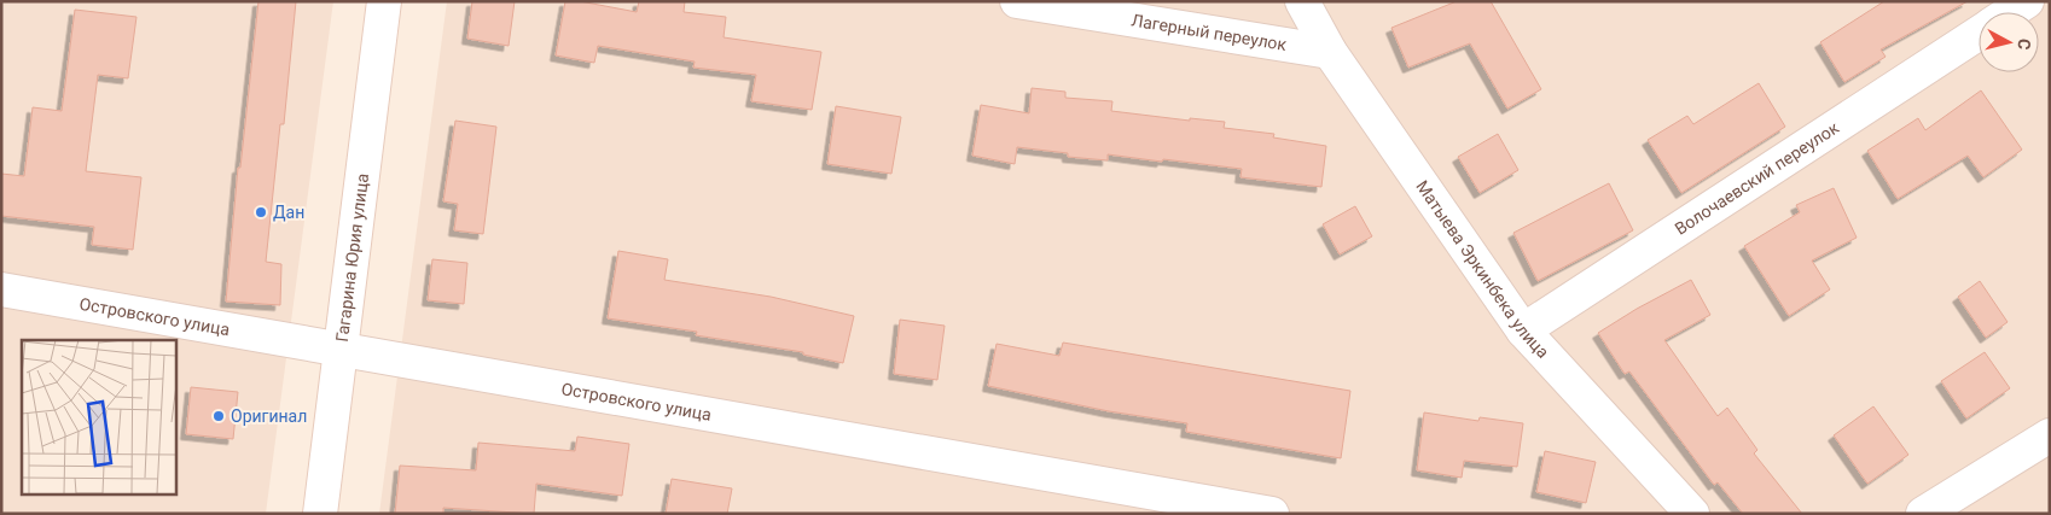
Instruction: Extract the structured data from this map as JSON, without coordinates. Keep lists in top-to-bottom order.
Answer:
{
  "streets": {
    "street": [
      "Лагерный переулок",
      "Волочаевский переулок",
      "Гагарина Юрия улица",
      "Матыева Эркинбека улица",
      "Островского улица"
    ]
  },
  "crossings": [
    ["Лагерный переулок", "Матыева Эркинбека улица"],
    ["Волочаевский переулок", "Матыева Эркинбека улица"],
    ["Гагарина Юрия улица", "Островского улица"]
  ],
  "places": ["Дан", "Оригинал"],
  "north": "right"
}
